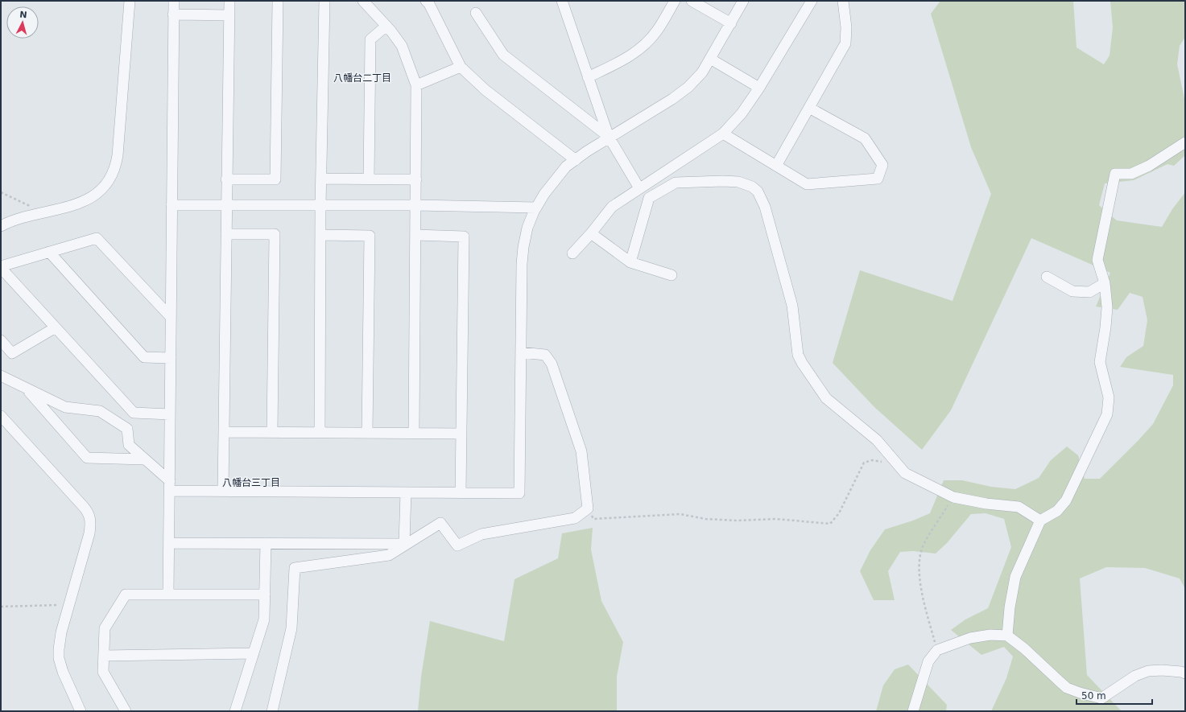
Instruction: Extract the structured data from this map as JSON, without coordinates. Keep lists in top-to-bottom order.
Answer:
{
  "districts": ["八幡台二丁目", "八幡台三丁目"],
  "scale_bar": "50 m",
  "north": "top"
}
